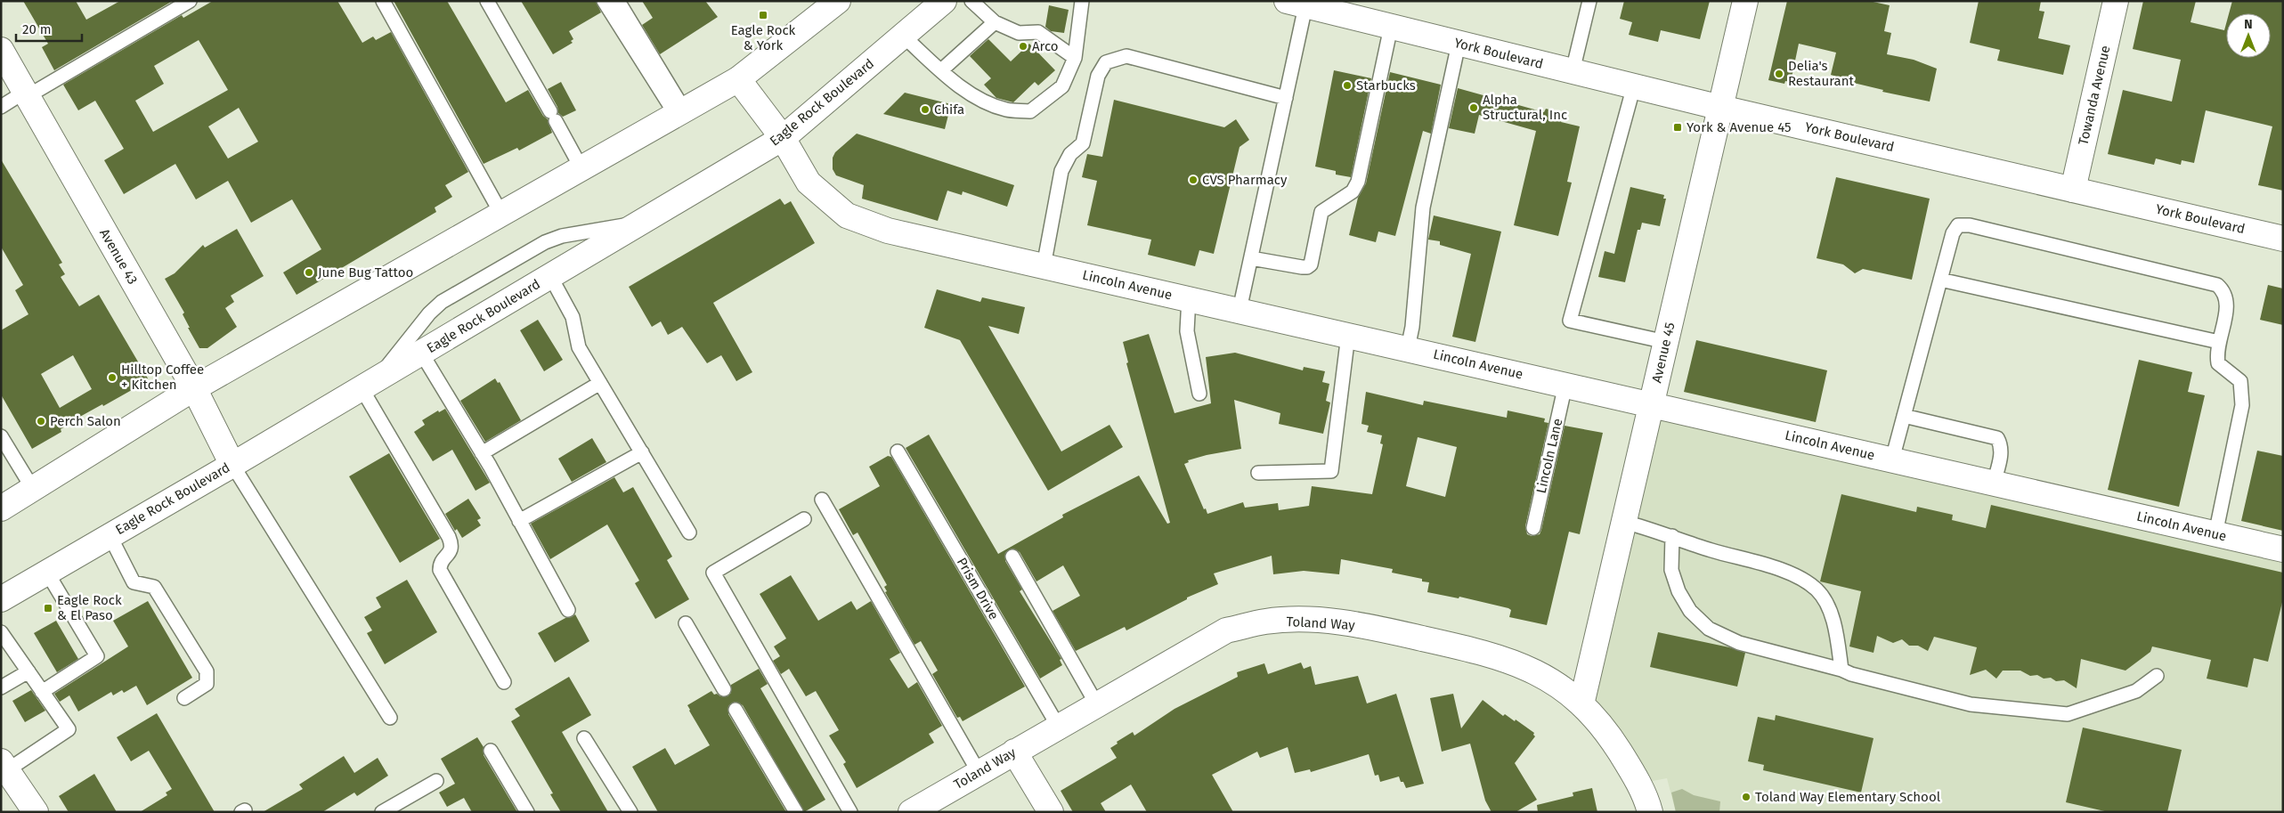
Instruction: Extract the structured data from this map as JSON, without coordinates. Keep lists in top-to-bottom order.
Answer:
{
  "streets": {
    "street": [
      "York Boulevard",
      "Towanda Avenue",
      "Eagle Rock Boulevard",
      "Avenue 43",
      "Lincoln Avenue",
      "Avenue 45",
      "Toland Way"
    ],
    "lane": ["Lincoln Lane", "Prism Drive"]
  },
  "crossings": [
    ["York Boulevard", "Towanda Avenue"],
    ["York Boulevard", "Avenue 45"],
    ["Eagle Rock Boulevard", "Avenue 43"],
    ["Eagle Rock Boulevard", "Lincoln Avenue"],
    ["Lincoln Avenue", "Avenue 45"],
    ["Lincoln Avenue", "Lincoln Lane"],
    ["Avenue 45", "Toland Way"],
    ["Prism Drive", "Toland Way"]
  ],
  "places": {
    "transit": ["Eagle Rock & York", "York & Avenue 45", "Eagle Rock & El Paso"],
    "other": [
      "Arco",
      "Delia's Restaurant",
      "Starbucks",
      "Alpha Structural, Inc",
      "Chifa",
      "CVS Pharmacy",
      "June Bug Tattoo",
      "Hilltop Coffee + Kitchen",
      "Perch Salon",
      "Toland Way Elementary School"
    ]
  },
  "scale_bar": "20 m",
  "north": "top"
}
